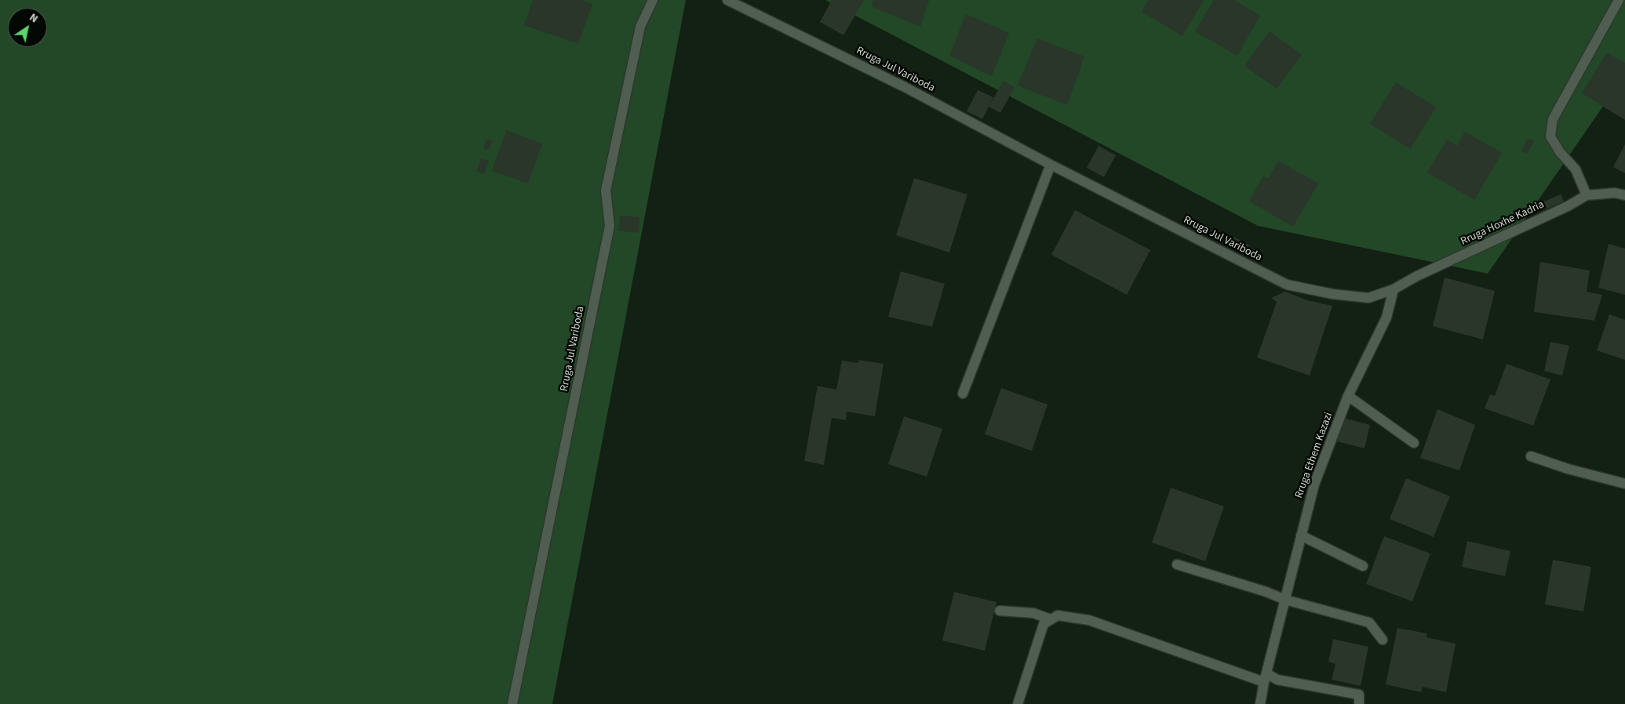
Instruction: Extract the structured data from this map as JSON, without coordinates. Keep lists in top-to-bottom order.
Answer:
{
  "streets": {
    "street": ["Rruga Jul Variboda", "Rruga Hoxhe Kadria", "Rruga Ethem Kazazi"]
  },
  "crossings": [
    ["Rruga Jul Variboda", "Rruga Hoxhe Kadria"],
    ["Rruga Jul Variboda", "Rruga Ethem Kazazi"],
    ["Rruga Hoxhe Kadria", "Rruga Ethem Kazazi"]
  ],
  "north": "top right"
}
